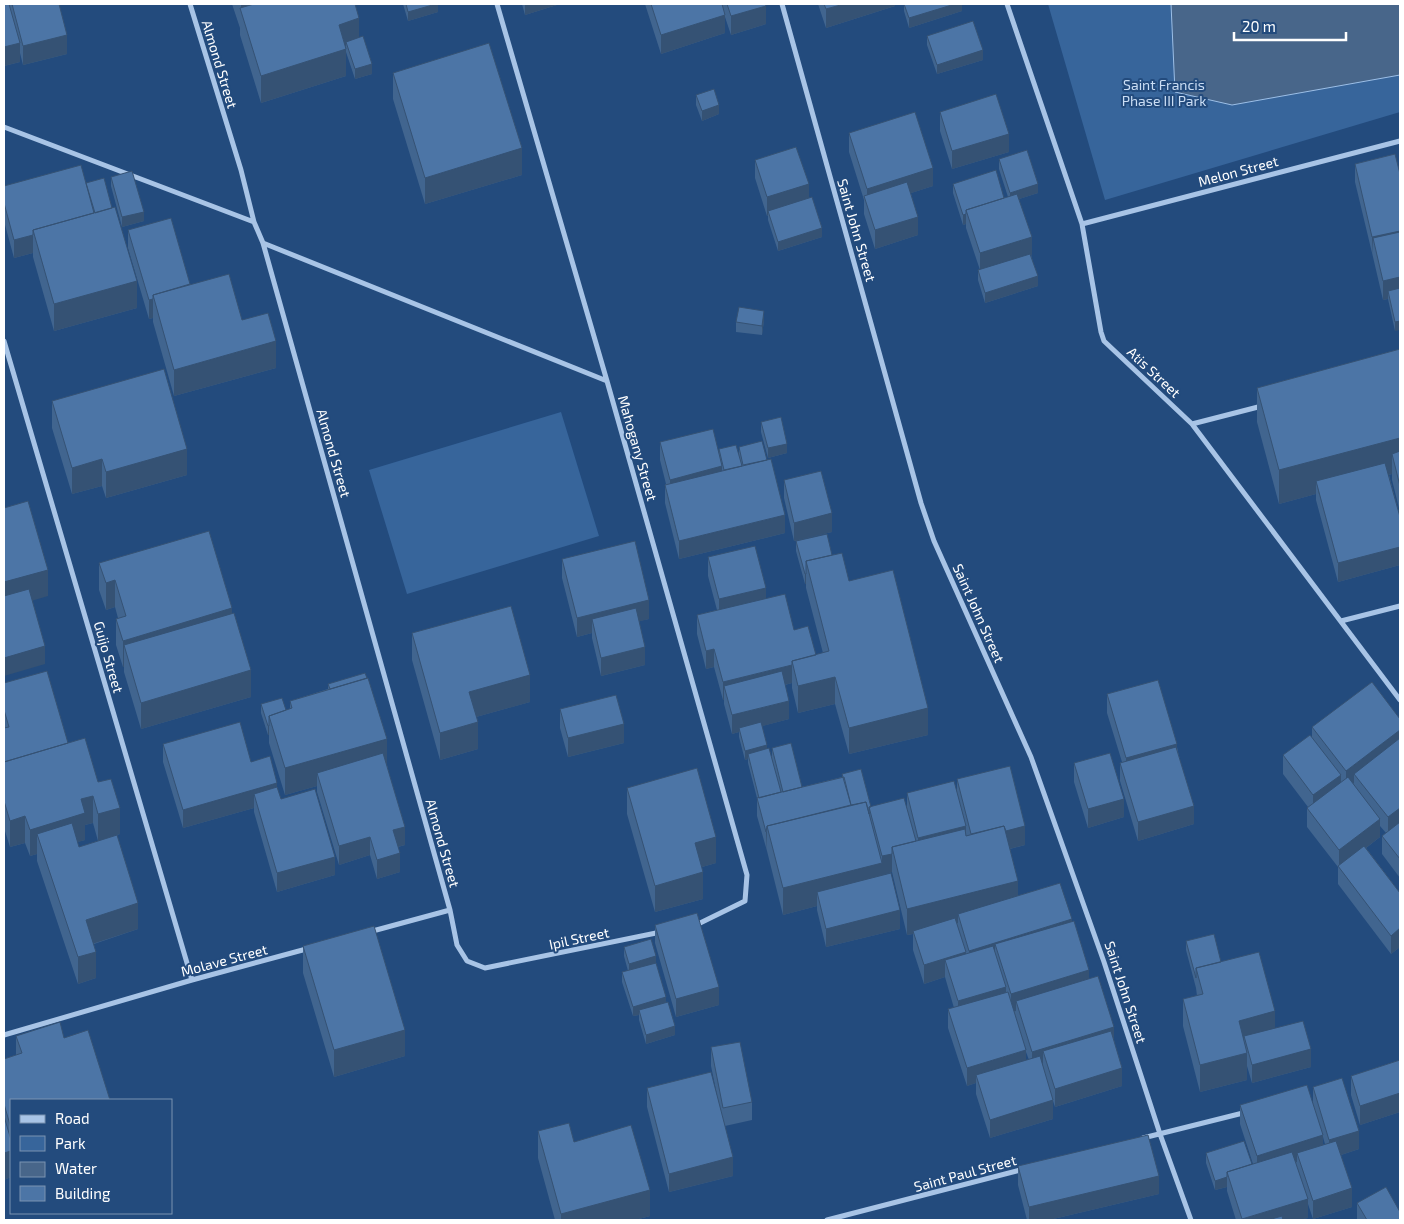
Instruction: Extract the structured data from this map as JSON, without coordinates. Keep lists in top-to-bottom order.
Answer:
{
  "streets": {
    "street": [
      "Almond Street",
      "Melon Street",
      "Saint John Street",
      "Atis Street",
      "Mahogany Street",
      "Guijo Street",
      "Ipil Street",
      "Molave Street",
      "Saint Paul Street"
    ]
  },
  "crossings": [
    ["Almond Street", "Ipil Street"],
    ["Melon Street", "Atis Street"],
    ["Guijo Street", "Molave Street"]
  ],
  "parks": ["Saint Francis Phase III Park"],
  "legend": [
    "Road",
    "Park",
    "Water",
    "Building"
  ],
  "scale_bar": "20 m"
}
